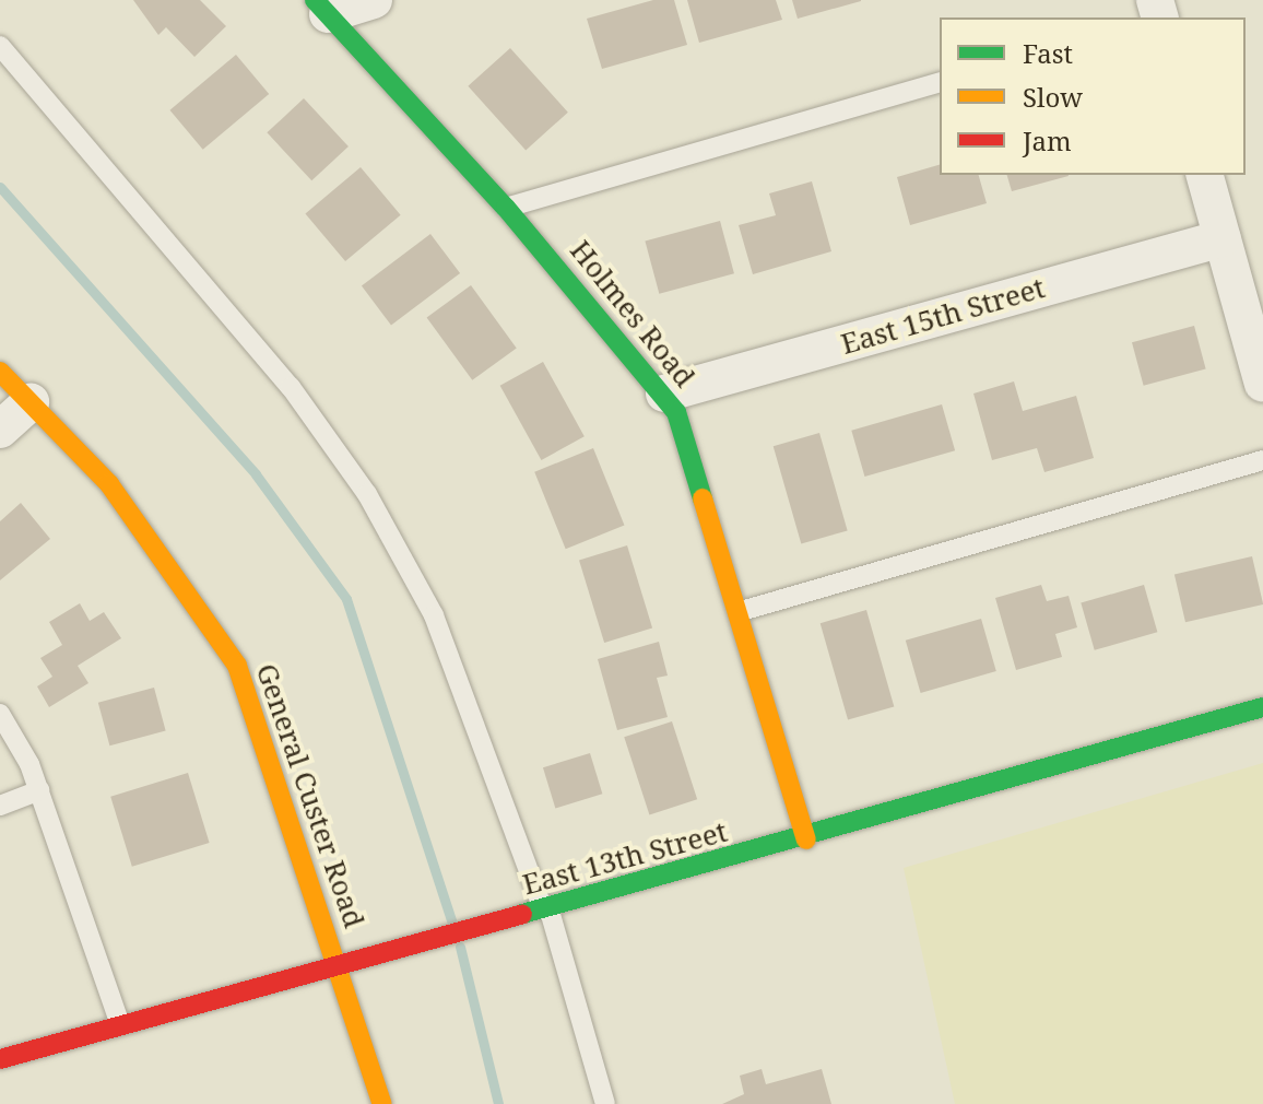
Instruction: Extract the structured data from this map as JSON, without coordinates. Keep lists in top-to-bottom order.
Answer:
{
  "streets": {
    "street": [
      "Holmes Road",
      "East 15th Street",
      "General Custer Road",
      "East 13th Street"
    ]
  },
  "crossings": [
    ["Holmes Road", "East 15th Street"],
    ["Holmes Road", "East 13th Street"],
    ["General Custer Road", "East 13th Street"]
  ],
  "legend": ["Fast", "Slow", "Jam"]
}
